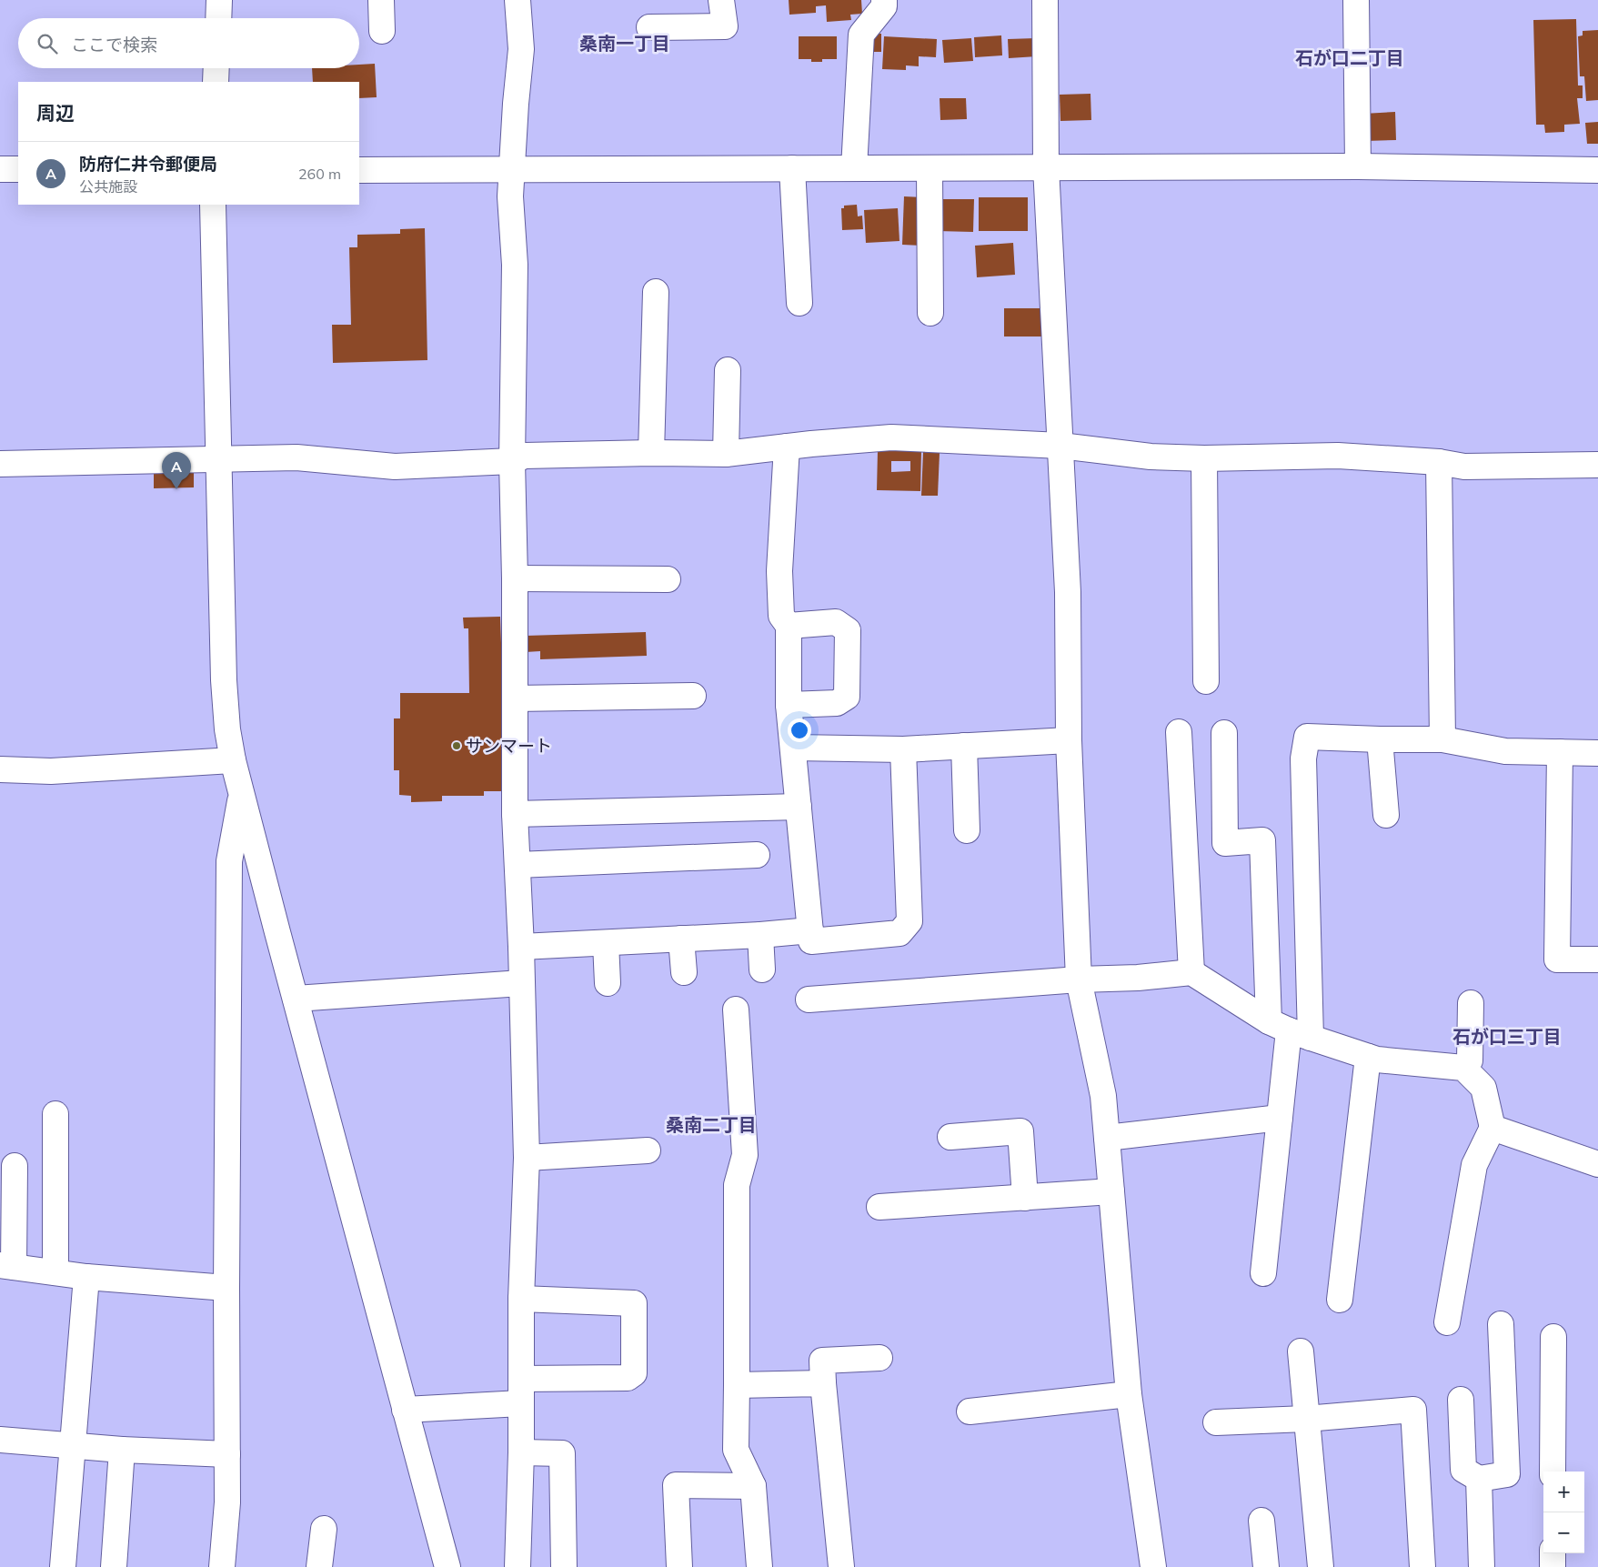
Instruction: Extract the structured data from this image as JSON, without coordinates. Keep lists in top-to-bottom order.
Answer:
{
  "districts": [
    "桑南一丁目",
    "石が口二丁目",
    "石が口三丁目",
    "桑南二丁目"
  ],
  "places": ["サンマート"],
  "page": {
    "search": "ここで検索",
    "heading": "周辺",
    "list": [
      {
        "mark": "A",
        "name": "防府仁井令郵便局",
        "note": "公共施設",
        "value": "260 m"
      }
    ],
    "pins": "A",
    "map_buttons": ["+", "−"]
  }
}
